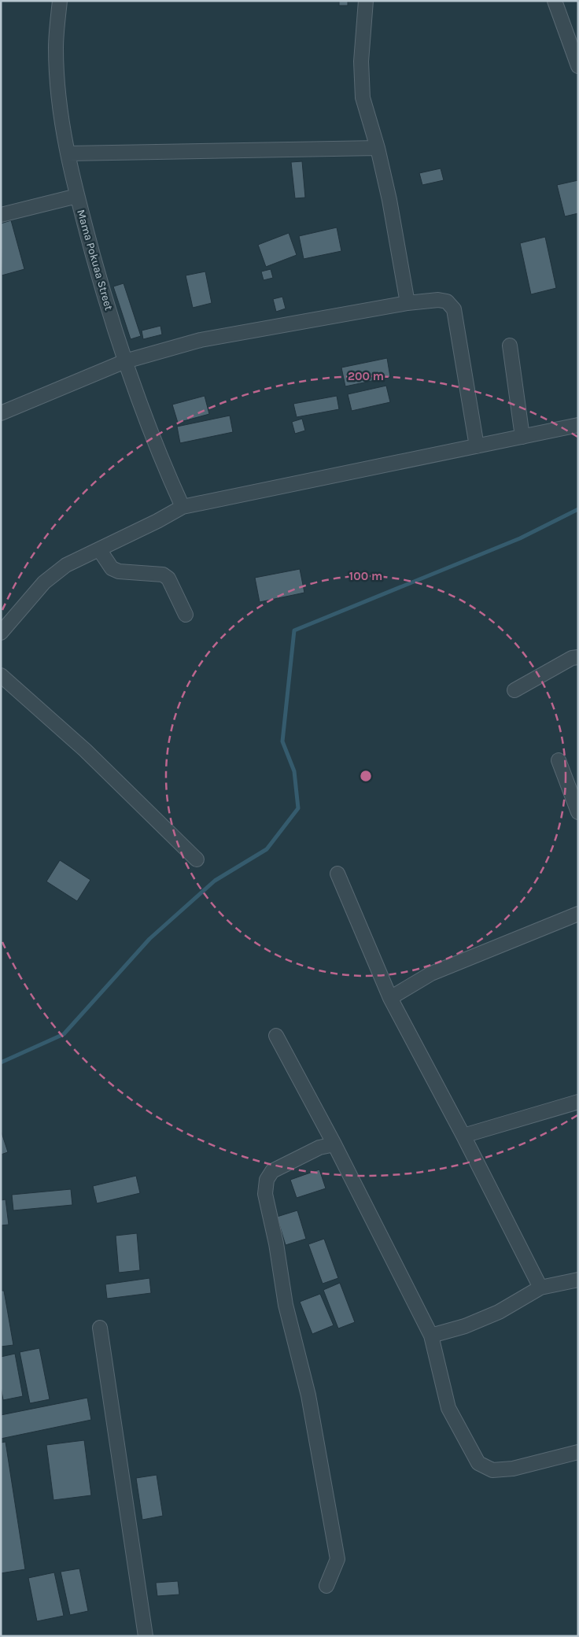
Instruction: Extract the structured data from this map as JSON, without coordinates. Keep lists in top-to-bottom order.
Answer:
{
  "streets": {
    "street": ["Mama Pokuaa Street"]
  },
  "rings": ["200 m", "100 m"]
}
